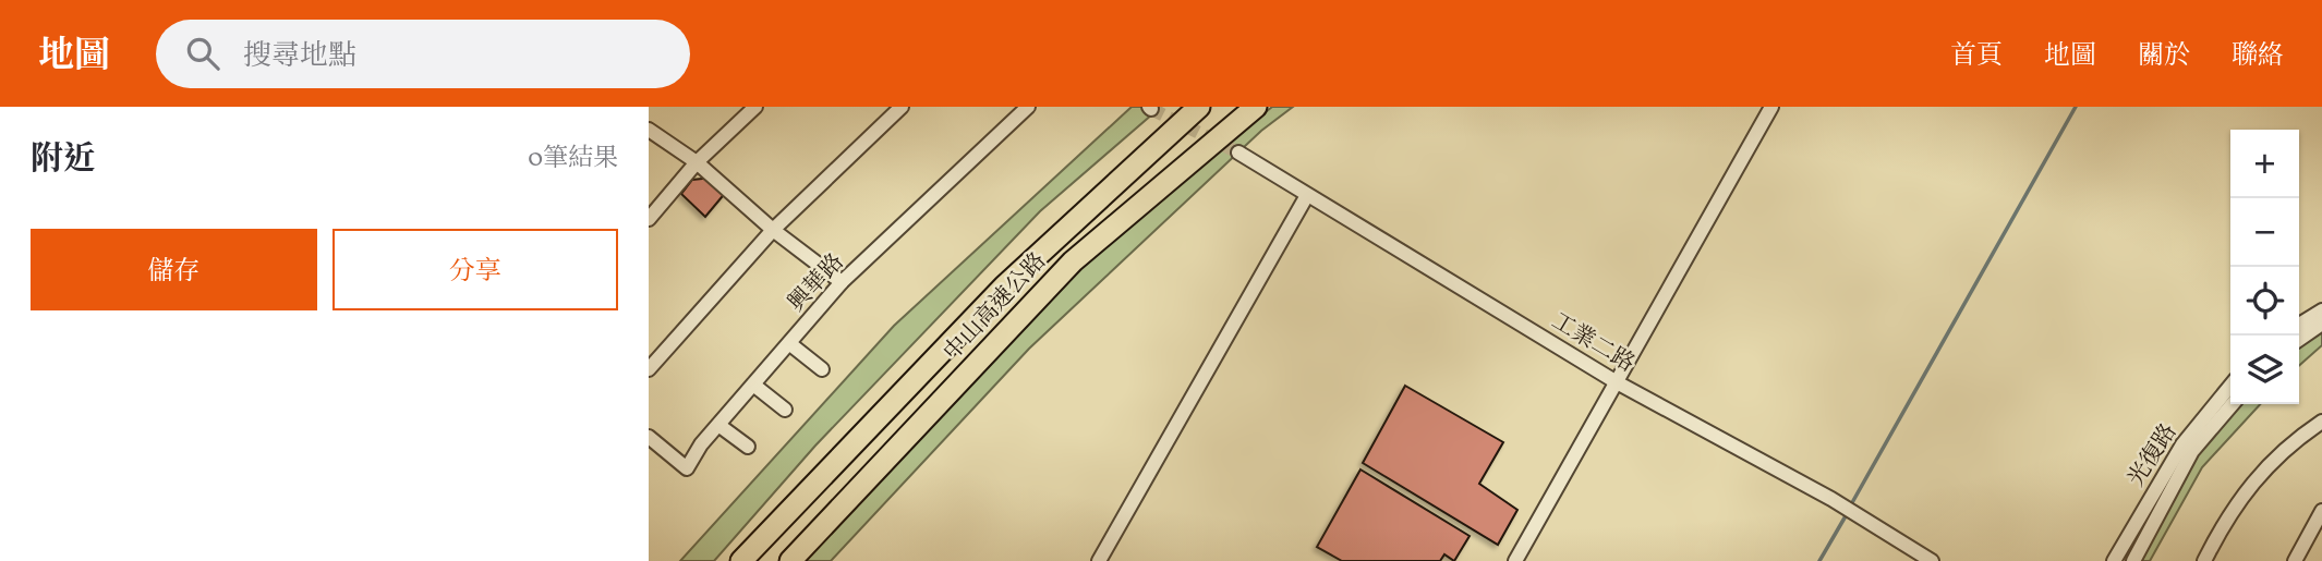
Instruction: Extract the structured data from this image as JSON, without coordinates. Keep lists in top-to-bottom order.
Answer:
{
  "streets": {
    "highway": ["中山高速公路"],
    "street": ["興華路", "工業二路", "光復路"]
  },
  "page": {
    "header": "地圖",
    "search": "搜尋地點",
    "nav": [
      "首頁",
      "地圖",
      "關於",
      "聯絡"
    ],
    "heading": ["附近", "0筆結果"],
    "map_buttons": ["+", "−"],
    "buttons": ["儲存", "分享"]
  }
}
